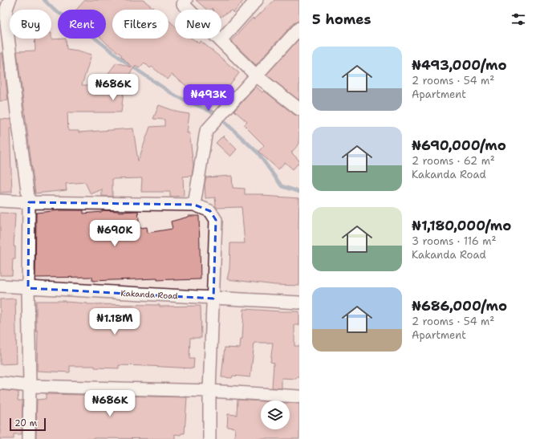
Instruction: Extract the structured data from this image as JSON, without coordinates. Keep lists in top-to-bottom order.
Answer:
{
  "streets": {
    "street": ["Kakanda Road"]
  },
  "scale_bar": "20 m",
  "page": {
    "heading": "5 homes",
    "chip": [
      "Buy",
      "Rent",
      "Filters",
      "New"
    ],
    "list": [
      {
        "name": "₦493,000/mo",
        "note": "2 rooms · 54 m² · Apartment"
      },
      {
        "name": "₦690,000/mo",
        "note": "2 rooms · 62 m² · Kakanda Road"
      },
      {
        "name": "₦1,180,000/mo",
        "note": "3 rooms · 116 m² · Kakanda Road"
      },
      {
        "name": "₦686,000/mo",
        "note": "2 rooms · 54 m² · Apartment"
      }
    ],
    "price": [
      "₦686K",
      "₦493K",
      "₦690K",
      "₦1.18M",
      "₦686K"
    ],
    "scale": "20 m"
  }
}
